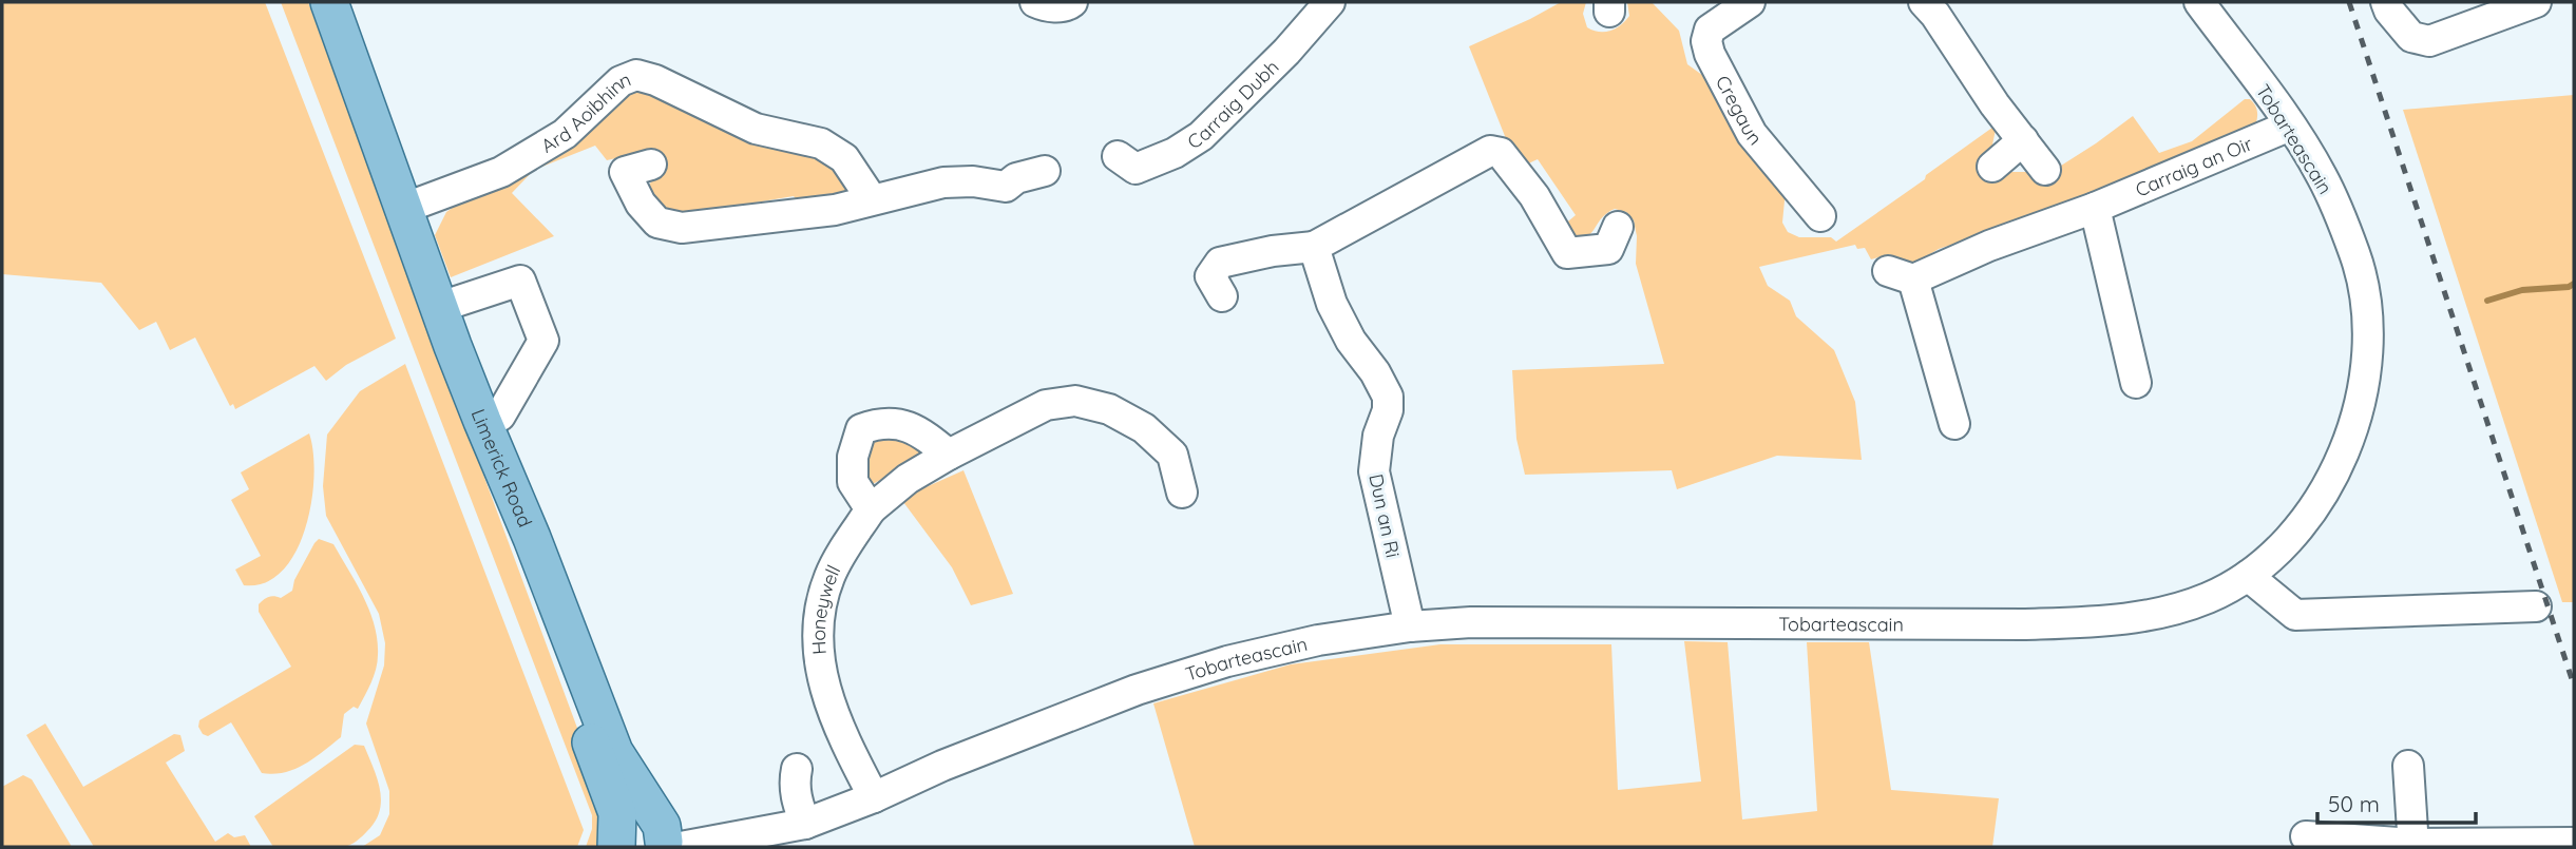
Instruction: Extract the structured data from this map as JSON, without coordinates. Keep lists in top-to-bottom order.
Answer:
{
  "streets": {
    "main road": ["Limerick Road"],
    "street": [
      "Carraig Dubh",
      "Cregaun",
      "Ard Aoibhinn",
      "Tobarteascain",
      "Carraig an Oir",
      "Dun an Ri",
      "Honeywell"
    ]
  },
  "crossings": [
    ["Tobarteascain", "Carraig an Oir"],
    ["Tobarteascain", "Limerick Road"],
    ["Tobarteascain", "Dun an Ri"],
    ["Tobarteascain", "Honeywell"]
  ],
  "scale_bar": "50 m"
}
